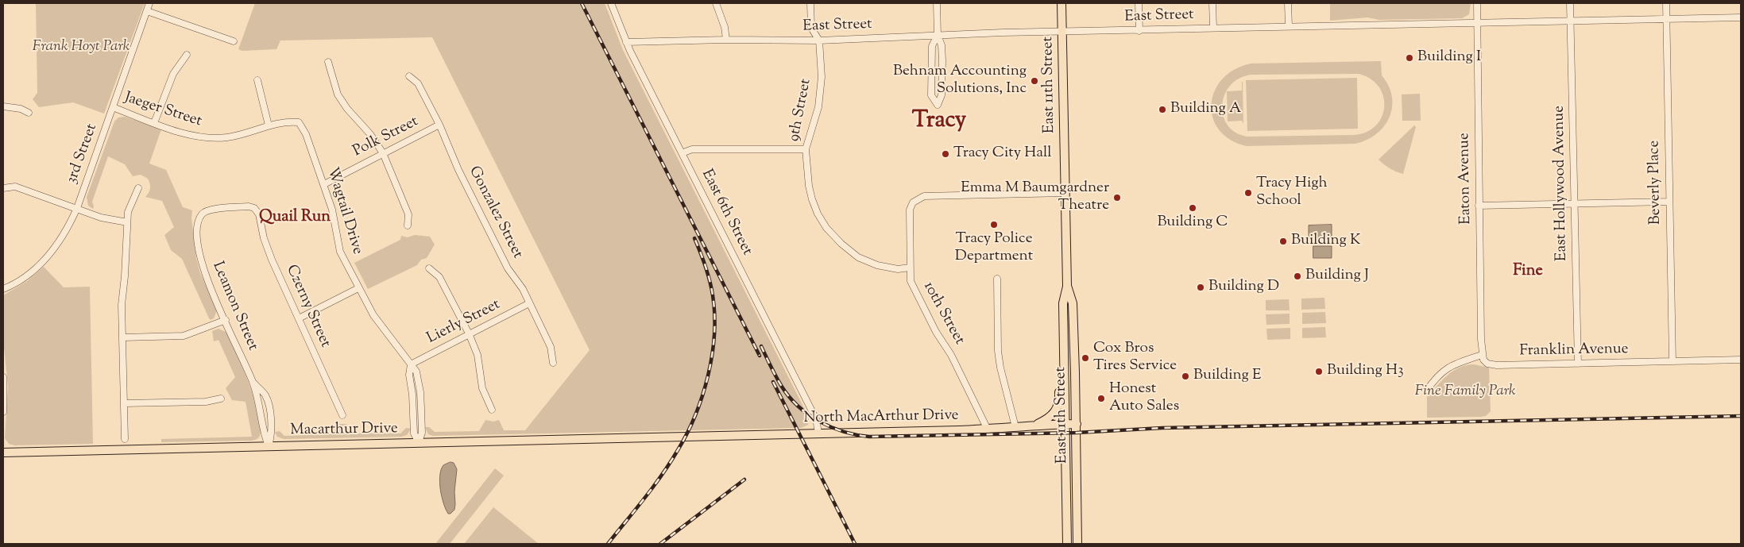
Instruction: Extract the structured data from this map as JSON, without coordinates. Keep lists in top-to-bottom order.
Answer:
{
  "streets": {
    "main road": ["East 11th Street", "North MacArthur Drive", "Macarthur Drive"],
    "street": [
      "East Street",
      "Jaeger Street",
      "9th Street",
      "Polk Street",
      "3rd Street",
      "Eaton Avenue",
      "Beverly Place",
      "East Hollywood Avenue",
      "Wagtail Drive",
      "Gonzalez Street",
      "East 6th Street",
      "Leamon Street",
      "Czerny Street",
      "10th Street",
      "Lierly Street",
      "Franklin Avenue"
    ]
  },
  "crossings": [
    ["East Street", "East 11th Street"],
    ["East Street", "9th Street"],
    ["East Street", "Eaton Avenue"],
    ["East Street", "Beverly Place"],
    ["East Street", "East Hollywood Avenue"],
    ["East Street", "East 6th Street"],
    ["East 11th Street", "10th Street"],
    ["East 11th Street", "North MacArthur Drive"],
    ["Jaeger Street", "3rd Street"],
    ["Jaeger Street", "Wagtail Drive"],
    ["9th Street", "10th Street"],
    ["Polk Street", "Wagtail Drive"],
    ["Polk Street", "Gonzalez Street"],
    ["Eaton Avenue", "Franklin Avenue"],
    ["Beverly Place", "Franklin Avenue"],
    ["East Hollywood Avenue", "Franklin Avenue"],
    ["Wagtail Drive", "Lierly Street"],
    ["Gonzalez Street", "Lierly Street"],
    ["East 6th Street", "North MacArthur Drive"],
    ["Leamon Street", "Czerny Street"],
    ["Leamon Street", "Macarthur Drive"],
    ["10th Street", "North MacArthur Drive"],
    ["North MacArthur Drive", "Macarthur Drive"]
  ],
  "districts": ["Tracy", "Quail Run", "Fine"],
  "parks": ["Frank Hoyt Park", "Fine Family Park"],
  "places": [
    "Building I",
    "Behnam Accounting Solutions, Inc",
    "Building A",
    "Tracy City Hall",
    "Tracy High School",
    "Emma M Baumgardner Theatre",
    "Building C",
    "Tracy Police Department",
    "Building K",
    "Building J",
    "Building D",
    "Cox Bros Tires Service",
    "Building H3",
    "Building E",
    "Honest Auto Sales"
  ]
}
